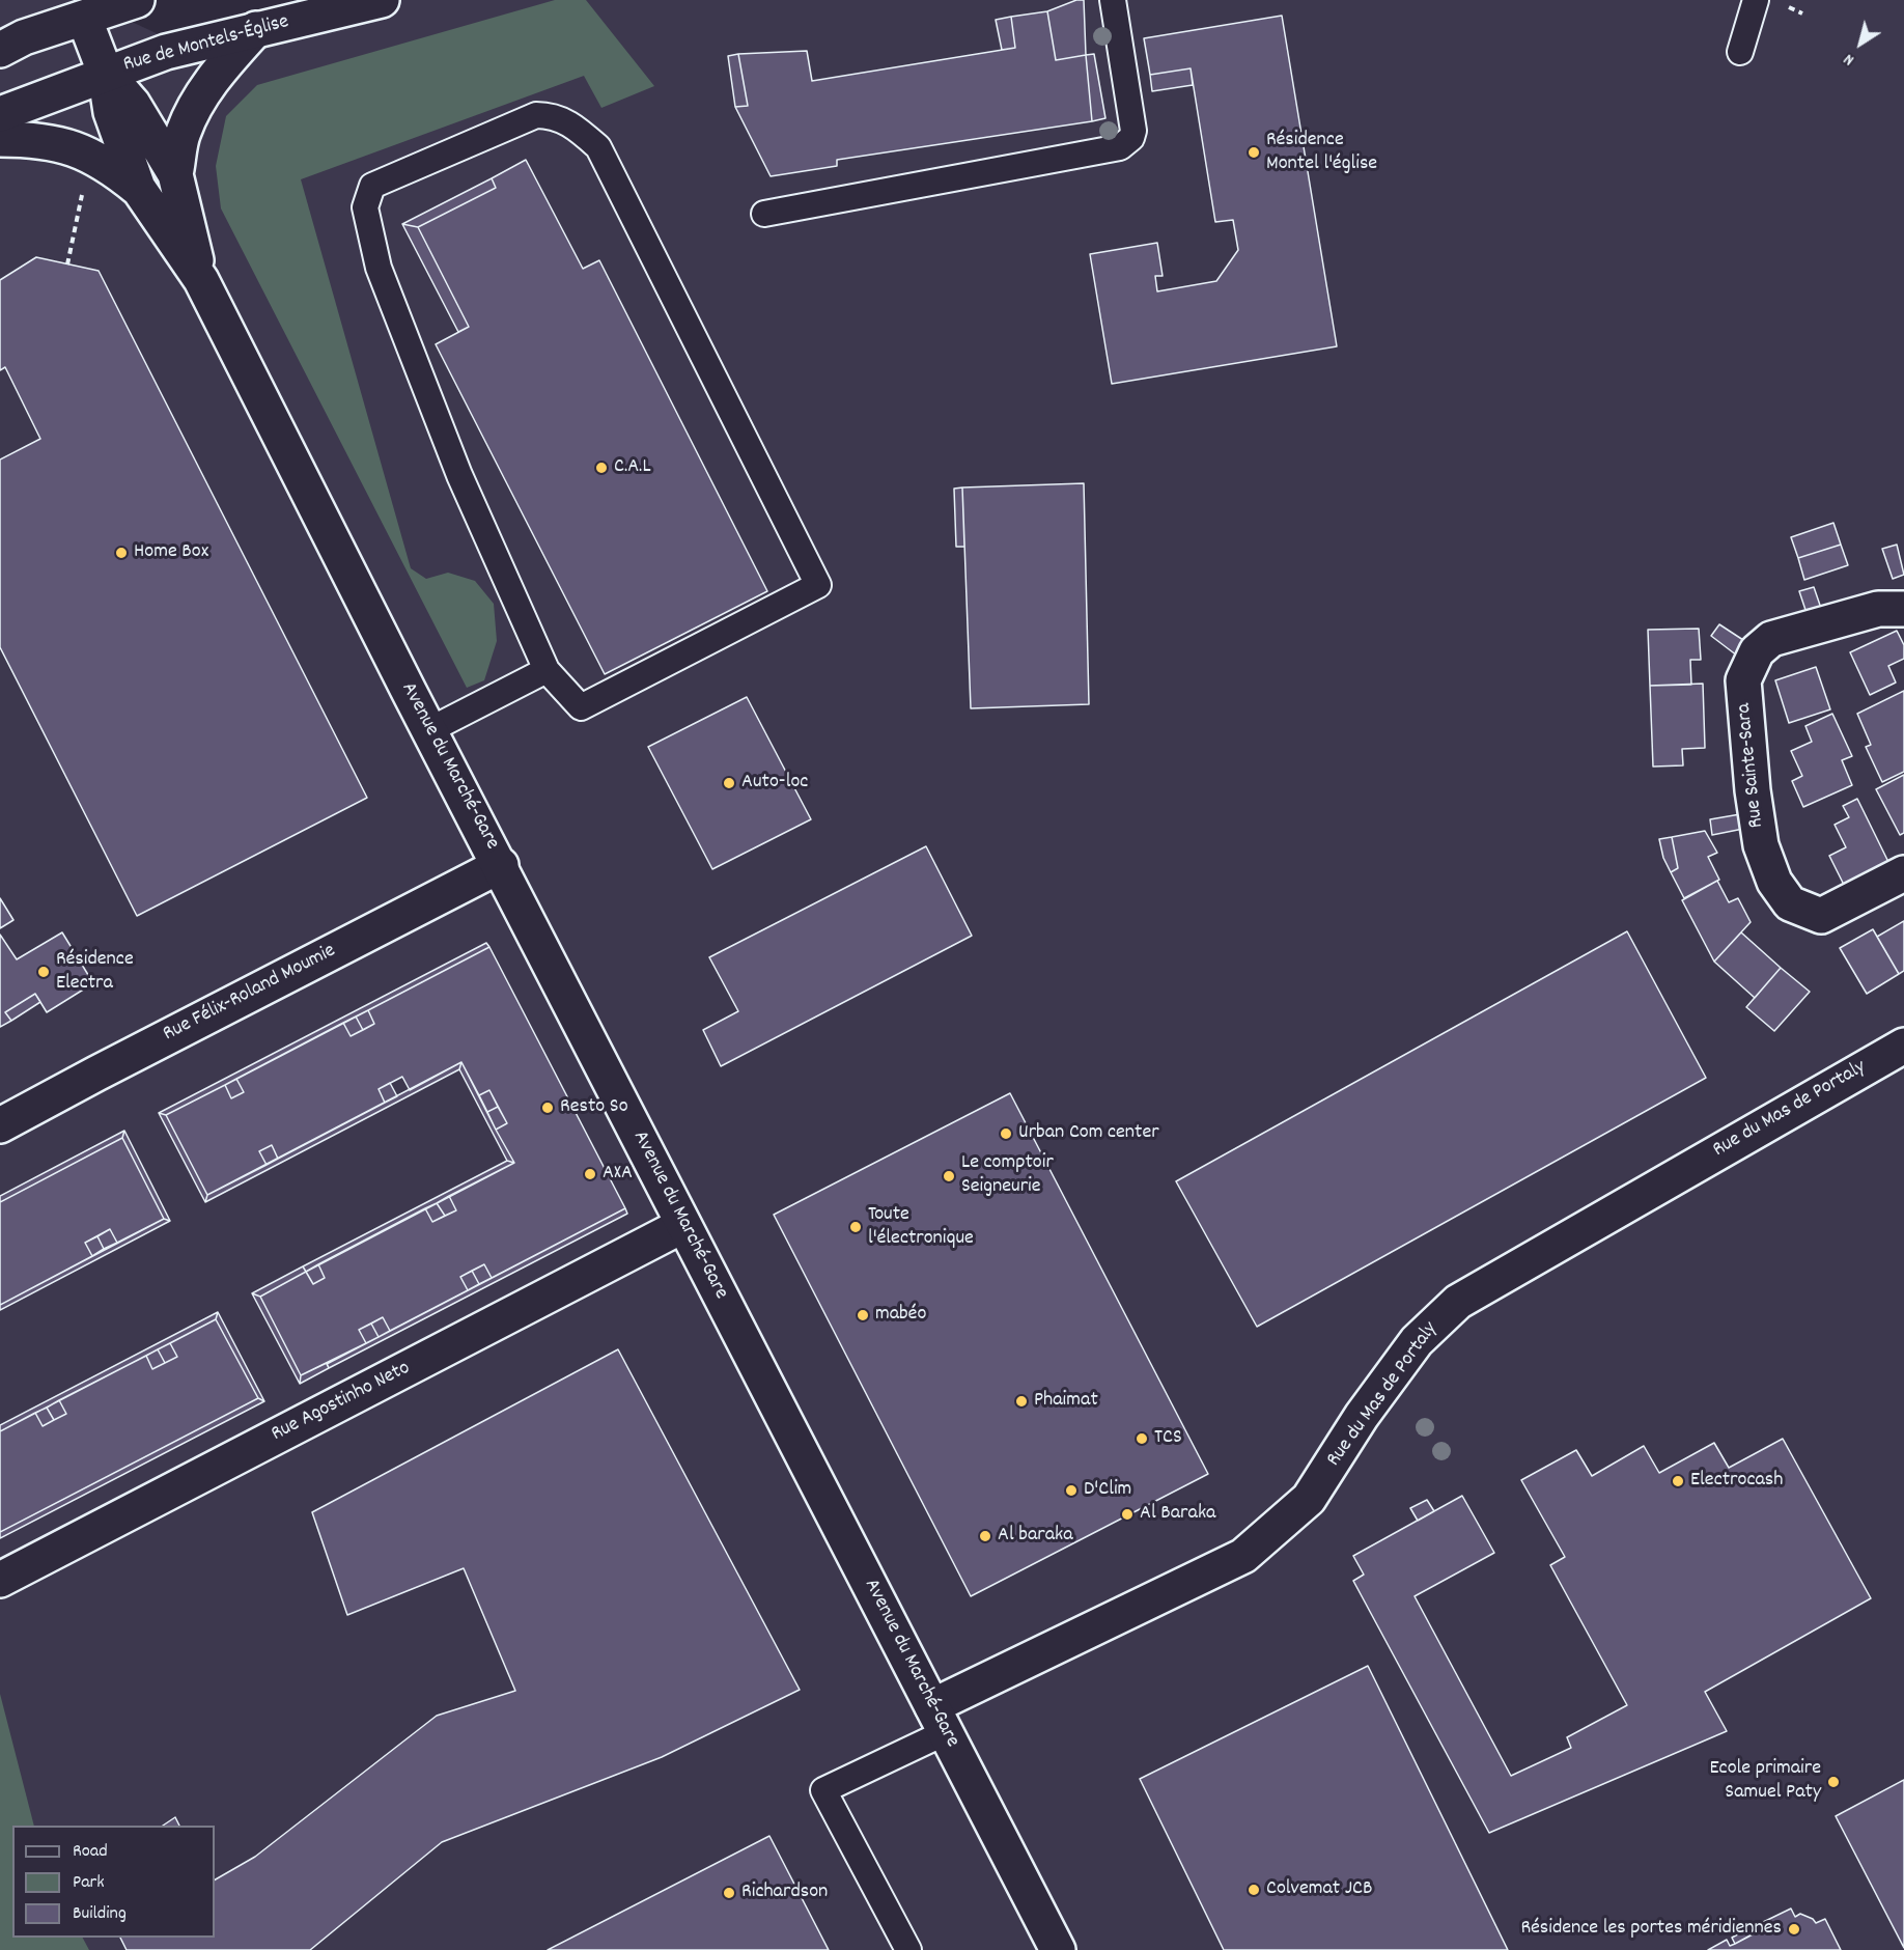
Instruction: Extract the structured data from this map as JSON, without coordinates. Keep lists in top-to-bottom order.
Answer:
{
  "streets": {
    "street": [
      "Rue de Montels-Église",
      "Rue Sainte-Sara",
      "Avenue du Marché-Gare",
      "Rue Félix-Roland Moumie",
      "Rue du Mas de Portaly",
      "Rue Agostinho Neto"
    ]
  },
  "crossings": [
    ["Rue de Montels-Église", "Avenue du Marché-Gare"],
    ["Avenue du Marché-Gare", "Rue Félix-Roland Moumie"],
    ["Avenue du Marché-Gare", "Rue du Mas de Portaly"],
    ["Avenue du Marché-Gare", "Rue Agostinho Neto"]
  ],
  "places": [
    "Résidence Montel l'église",
    "C.A.L",
    "Home Box",
    "Auto-loc",
    "Résidence Electra",
    "Resto So",
    "Urban Com center",
    "AXA",
    "Le comptoir Seigneurie",
    "Toute l'électronique",
    "mabéo",
    "Phaimat",
    "TCS",
    "Electrocash",
    "D'Clim",
    "Al Baraka",
    "Al baraka",
    "Ecole primaire Samuel Paty",
    "Colvemat JCB",
    "Richardson",
    "Résidence les portes méridiennes"
  ],
  "legend": ["Road", "Park", "Building"],
  "north": "bottom left"
}
